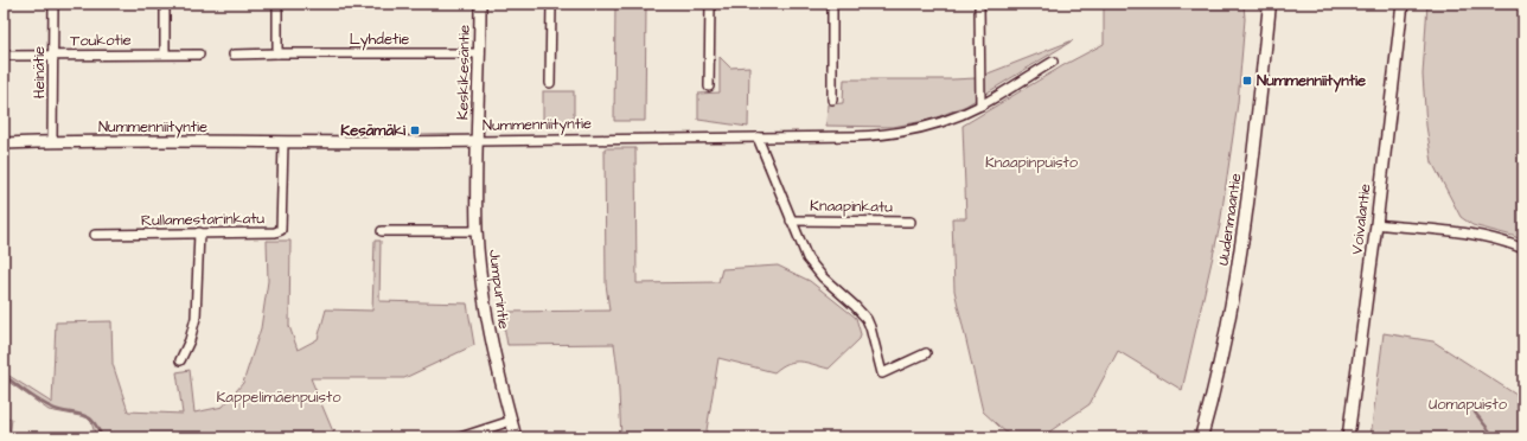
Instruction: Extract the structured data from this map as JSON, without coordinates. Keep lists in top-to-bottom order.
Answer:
{
  "streets": {
    "main road": ["Uudenmaantie"],
    "street": [
      "Lyhdetie",
      "Toukotie",
      "Heinätie",
      "Keskikesäntie",
      "Nummenniityntie",
      "Knaapinkatu",
      "Rullamestarinkatu",
      "Voivalantie",
      "Jumpurintie"
    ]
  },
  "crossings": [
    ["Lyhdetie", "Keskikesäntie"],
    ["Toukotie", "Heinätie"],
    ["Heinätie", "Nummenniityntie"],
    ["Keskikesäntie", "Nummenniityntie"],
    ["Keskikesäntie", "Jumpurintie"],
    ["Nummenniityntie", "Rullamestarinkatu"],
    ["Nummenniityntie", "Jumpurintie"]
  ],
  "parks": ["Knaapinpuisto", "Kappelimäenpuisto", "Uomapuisto"],
  "places": {
    "transit": ["Nummenniityntie", "Kesämäki"]
  }
}
